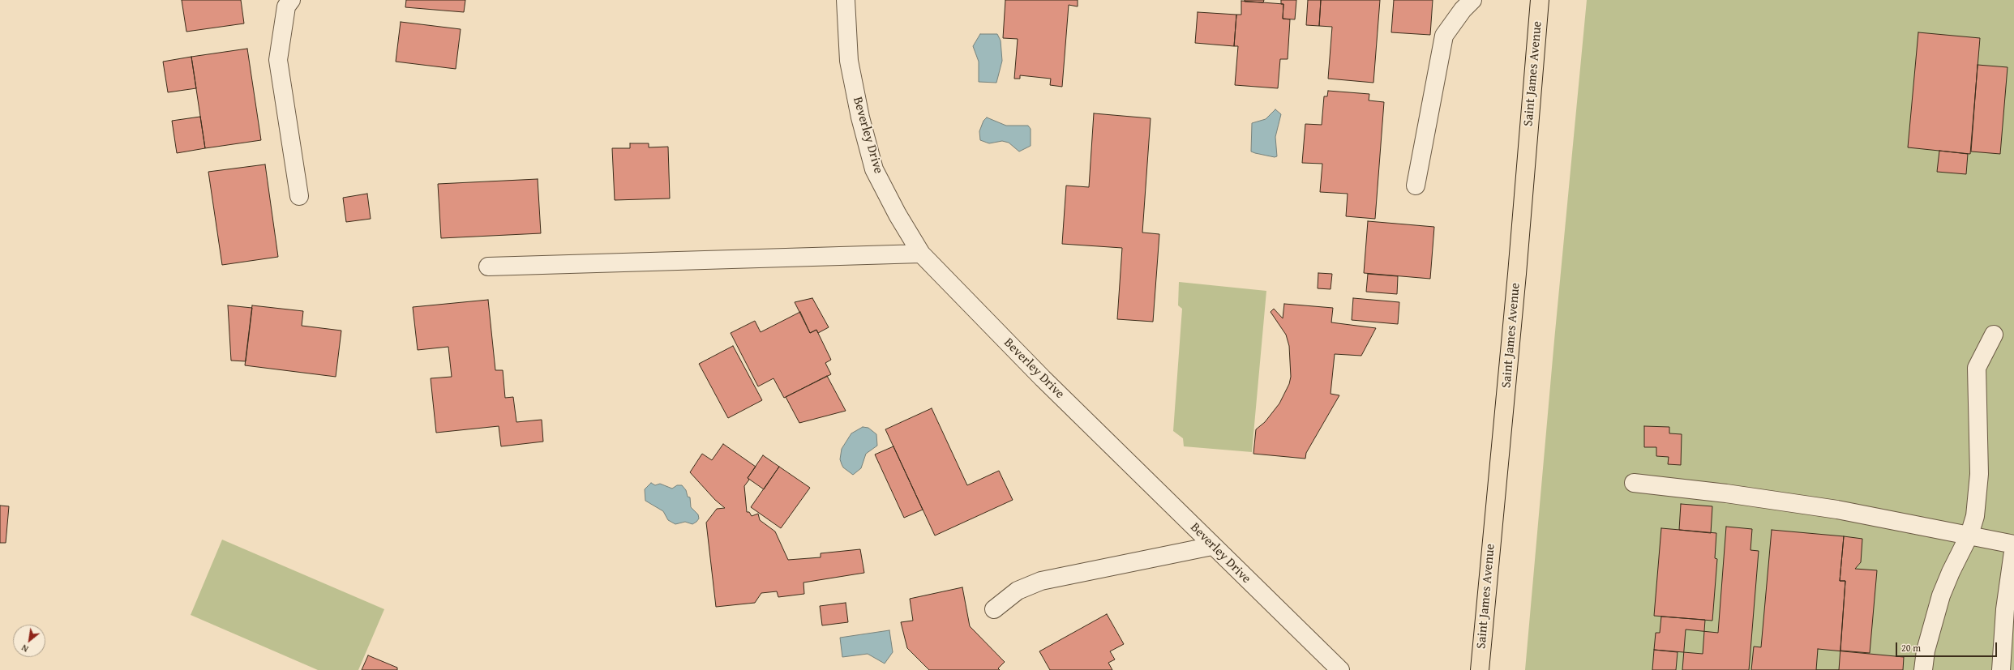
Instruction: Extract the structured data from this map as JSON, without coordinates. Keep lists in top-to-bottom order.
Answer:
{
  "streets": {
    "main road": ["Saint James Avenue"],
    "street": ["Beverley Drive"]
  },
  "scale_bar": "20 m",
  "north": "bottom left"
}
